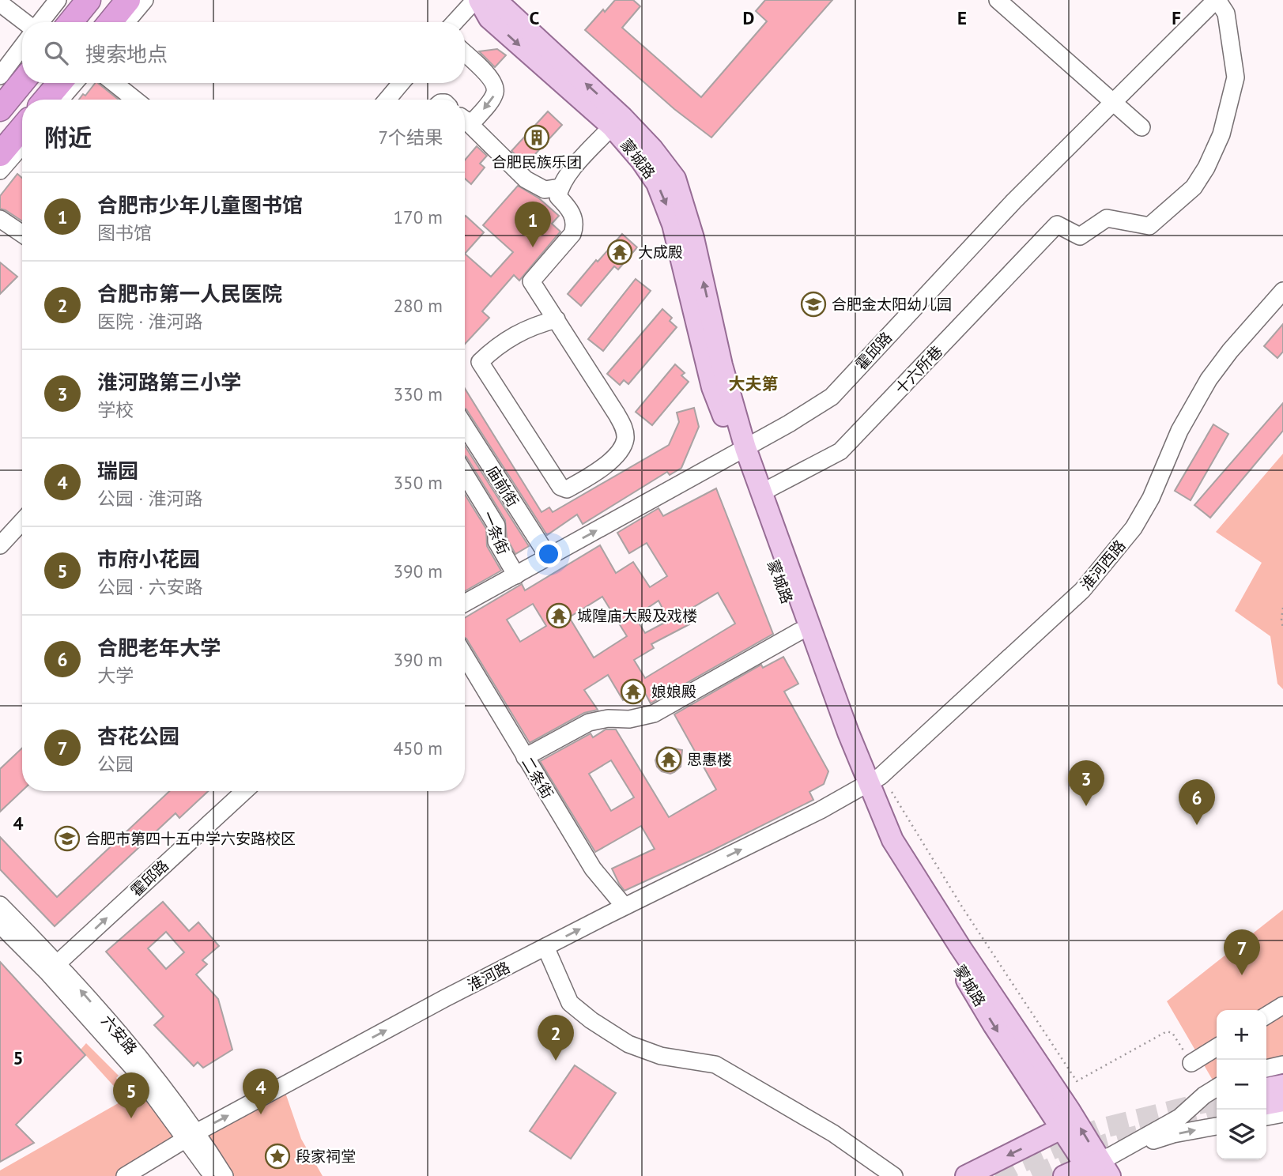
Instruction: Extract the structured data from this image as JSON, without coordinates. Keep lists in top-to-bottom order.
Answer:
{
  "streets": {
    "main road": ["蒙城路"],
    "street": [
      "霍邱路",
      "十六所巷",
      "庙前街",
      "一条街",
      "淮河西路",
      "二条街",
      "淮河路",
      "六安路"
    ]
  },
  "crossings": [
    ["蒙城路", "霍邱路"],
    ["蒙城路", "十六所巷"],
    ["蒙城路", "淮河西路"],
    ["蒙城路", "淮河路"],
    ["霍邱路", "十六所巷"],
    ["霍邱路", "庙前街"],
    ["霍邱路", "一条街"],
    ["霍邱路", "六安路"],
    ["淮河西路", "淮河路"],
    ["二条街", "淮河路"],
    ["淮河路", "六安路"]
  ],
  "one_way": ["霍邱路", "淮河路"],
  "districts": ["大夫第"],
  "places": {
    "building": ["合肥民族乐团"],
    "temple": [
      "大成殿",
      "城隍庙大殿及戏楼",
      "娘娘殿",
      "思惠楼"
    ],
    "school or university": ["合肥金太阳幼儿园", "合肥市第四十五中学六安路校区"],
    "place": ["段家祠堂"]
  },
  "page": {
    "search": "搜索地点",
    "heading": ["附近", "7个结果"],
    "list": [
      {
        "mark": "1",
        "name": "合肥市少年儿童图书馆",
        "note": "图书馆",
        "value": "170 m"
      },
      {
        "mark": "2",
        "name": "合肥市第一人民医院",
        "note": "医院 · 淮河路",
        "value": "280 m"
      },
      {
        "mark": "3",
        "name": "淮河路第三小学",
        "note": "学校",
        "value": "330 m"
      },
      {
        "mark": "4",
        "name": "瑞园",
        "note": "公园 · 淮河路",
        "value": "350 m"
      },
      {
        "mark": "5",
        "name": "市府小花园",
        "note": "公园 · 六安路",
        "value": "390 m"
      },
      {
        "mark": "6",
        "name": "合肥老年大学",
        "note": "大学",
        "value": "390 m"
      },
      {
        "mark": "7",
        "name": "杏花公园",
        "note": "公园",
        "value": "450 m"
      }
    ],
    "pins": [
      "1",
      "3",
      "6",
      "7",
      "2",
      "4",
      "5"
    ],
    "map_buttons": ["+", "−"]
  },
  "grid": {
    "columns": [
      "C",
      "D",
      "E",
      "F"
    ],
    "rows": ["4", "5"]
  }
}
